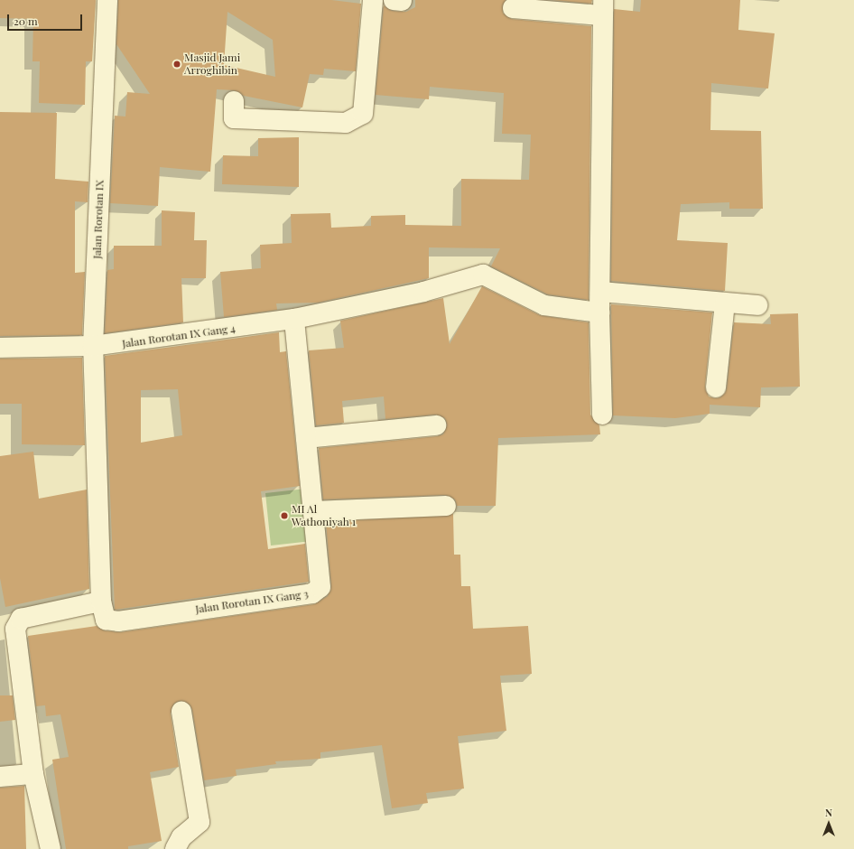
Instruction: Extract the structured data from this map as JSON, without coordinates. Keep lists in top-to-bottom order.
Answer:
{
  "streets": {
    "street": ["Jalan Rorotan IX", "Jalan Rorotan IX Gang 4", "Jalan Rorotan IX Gang 3"]
  },
  "crossings": [
    ["Jalan Rorotan IX", "Jalan Rorotan IX Gang 4"],
    ["Jalan Rorotan IX Gang 4", "Jalan Rorotan IX Gang 3"]
  ],
  "places": ["Masjid Jami Arroghibin", "MI Al Wathoniyah 1"],
  "scale_bar": "20 m",
  "north": "top"
}
